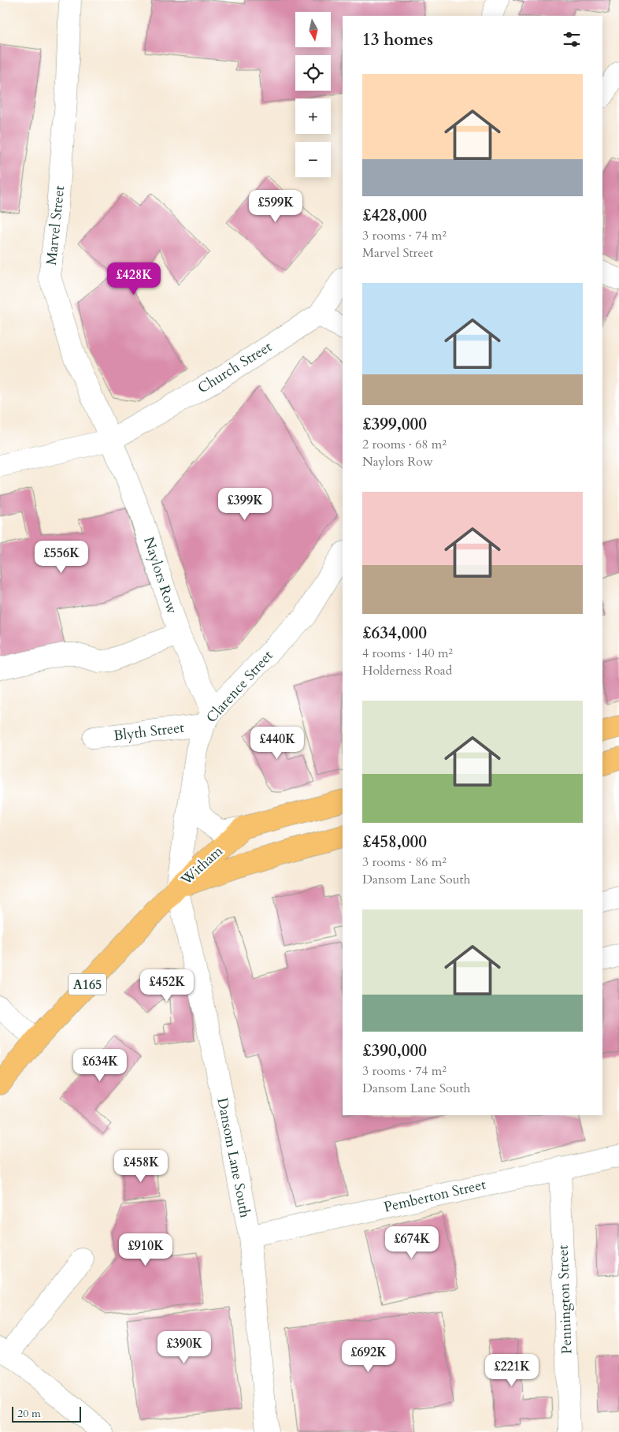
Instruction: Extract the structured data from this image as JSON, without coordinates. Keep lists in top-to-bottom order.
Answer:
{
  "streets": {
    "highway": ["Witham", "A165"],
    "street": [
      "Marvel Street",
      "Church Street",
      "Naylors Row",
      "Clarence Street",
      "Blyth Street",
      "Dansom Lane South",
      "Pemberton Street",
      "Pennington Street"
    ]
  },
  "crossings": [
    ["Marvel Street", "Church Street"],
    ["Marvel Street", "Naylors Row"],
    ["Church Street", "Naylors Row"],
    ["Naylors Row", "Clarence Street"],
    ["Naylors Row", "Blyth Street"],
    ["Clarence Street", "Blyth Street"],
    ["Clarence Street", "Witham"],
    ["Clarence Street", "A165"],
    ["Clarence Street", "Dansom Lane South"],
    ["Witham", "A165"],
    ["Witham", "Dansom Lane South"],
    ["A165", "Dansom Lane South"],
    ["Dansom Lane South", "Pemberton Street"],
    ["Pemberton Street", "Pennington Street"]
  ],
  "scale_bar": "20 m",
  "north": "bottom",
  "page": {
    "map_buttons": ["+", "−"],
    "heading": "13 homes",
    "list": [
      {
        "name": "£428,000",
        "note": "3 rooms · 74 m² · Marvel Street"
      },
      {
        "name": "£399,000",
        "note": "2 rooms · 68 m² · Naylors Row"
      },
      {
        "name": "£634,000",
        "note": "4 rooms · 140 m² · Holderness Road"
      },
      {
        "name": "£458,000",
        "note": "3 rooms · 86 m² · Dansom Lane South"
      },
      {
        "name": "£390,000",
        "note": "3 rooms · 74 m² · Dansom Lane South"
      }
    ],
    "price": [
      "£599K",
      "£428K",
      "£399K",
      "£556K",
      "£440K",
      "£452K",
      "£634K",
      "£458K",
      "£674K",
      "£910K",
      "£390K",
      "£692K",
      "£221K"
    ],
    "scale": "20 m"
  }
}
